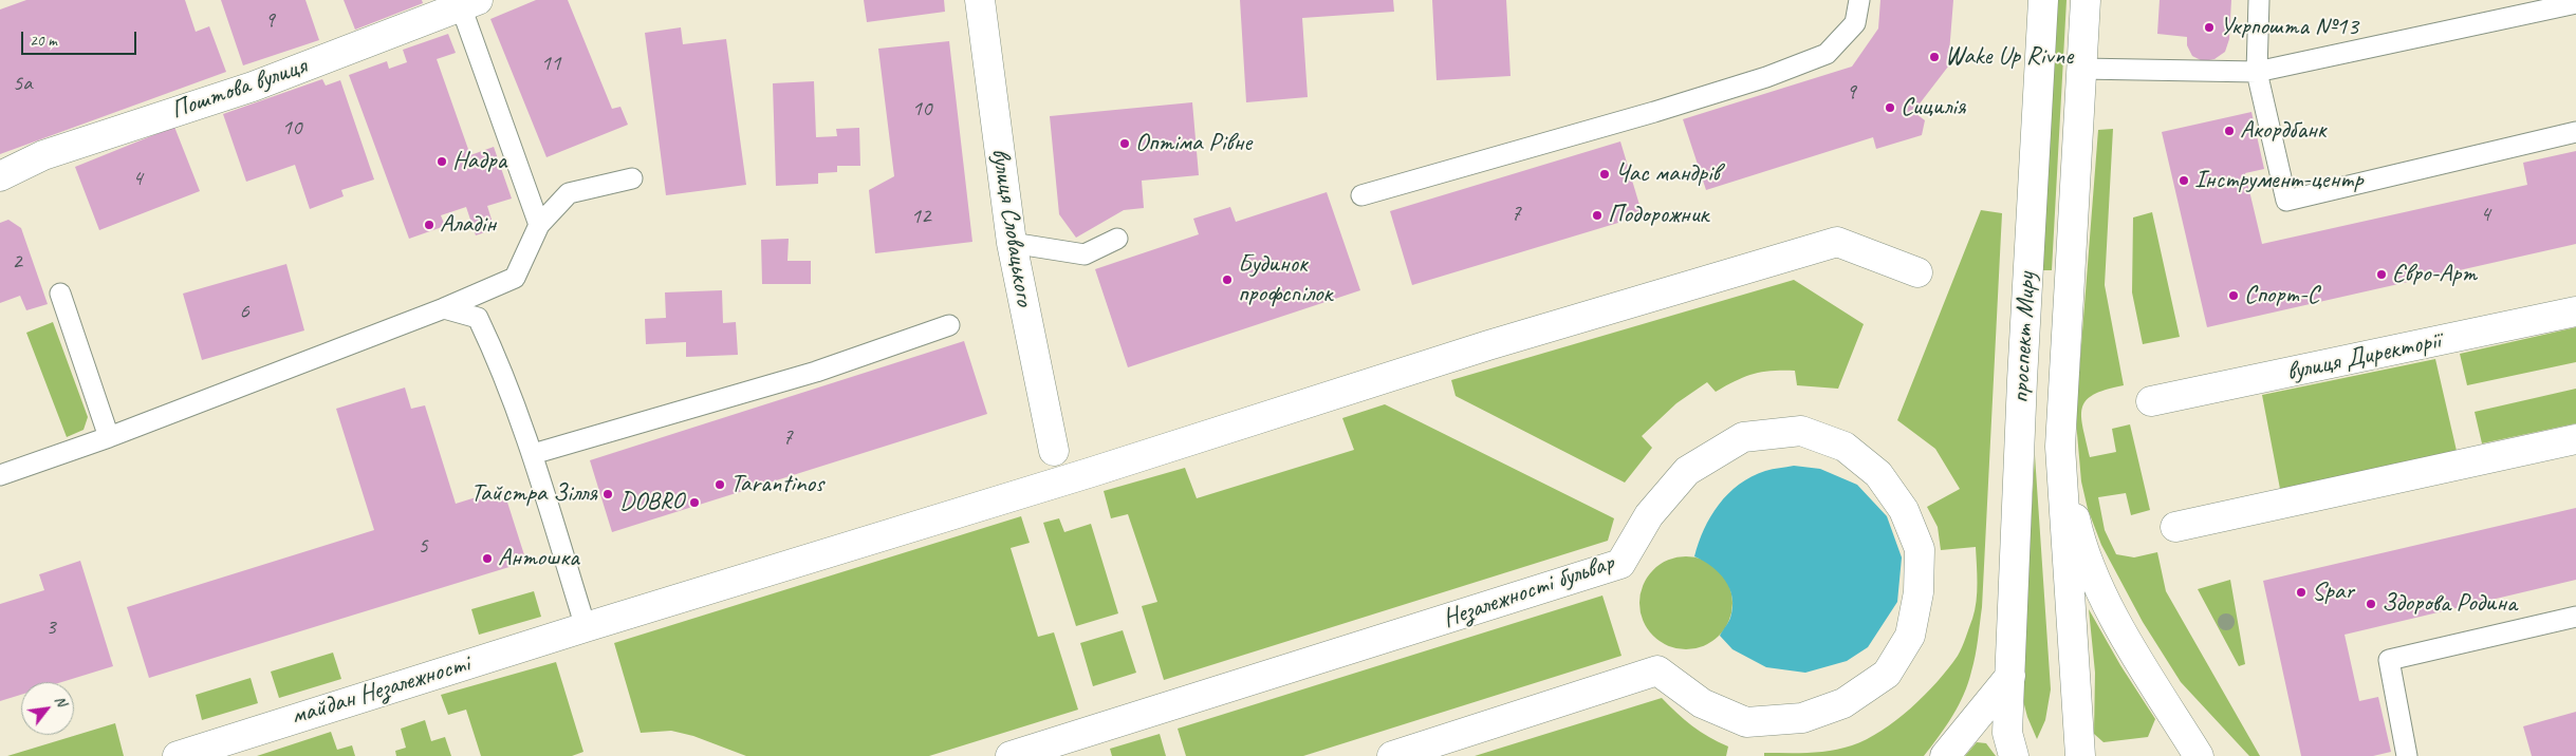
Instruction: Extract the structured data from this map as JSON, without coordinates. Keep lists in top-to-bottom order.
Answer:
{
  "streets": {
    "street": [
      "Поштова вулиця",
      "вулиця Словацького",
      "проспект Миру",
      "вулиця Директорії",
      "Незалежності бульвар",
      "майдан Незалежності"
    ]
  },
  "places": [
    "Укрпошта №13",
    "Wake Up Rivne",
    "Сицилія",
    "Акордбанк",
    "Оптіма Рівне",
    "Надра",
    "Час мандрів",
    "Інструмент-центр",
    "Подорожник",
    "Аладін",
    "Євро-Арт",
    "Будинок профспілок",
    "Спорт-С",
    "Tarantinos",
    "Тайстра Зілля",
    "DOBRO",
    "Антошка",
    "Spar",
    "Здорова Родина"
  ],
  "house_numbers": [
    "9",
    "11",
    "5а",
    "9",
    "10",
    "10",
    "4",
    "7",
    "4",
    "12",
    "2",
    "6",
    "7",
    "5",
    "3"
  ],
  "scale_bar": "20 m",
  "north": "top right"
}
